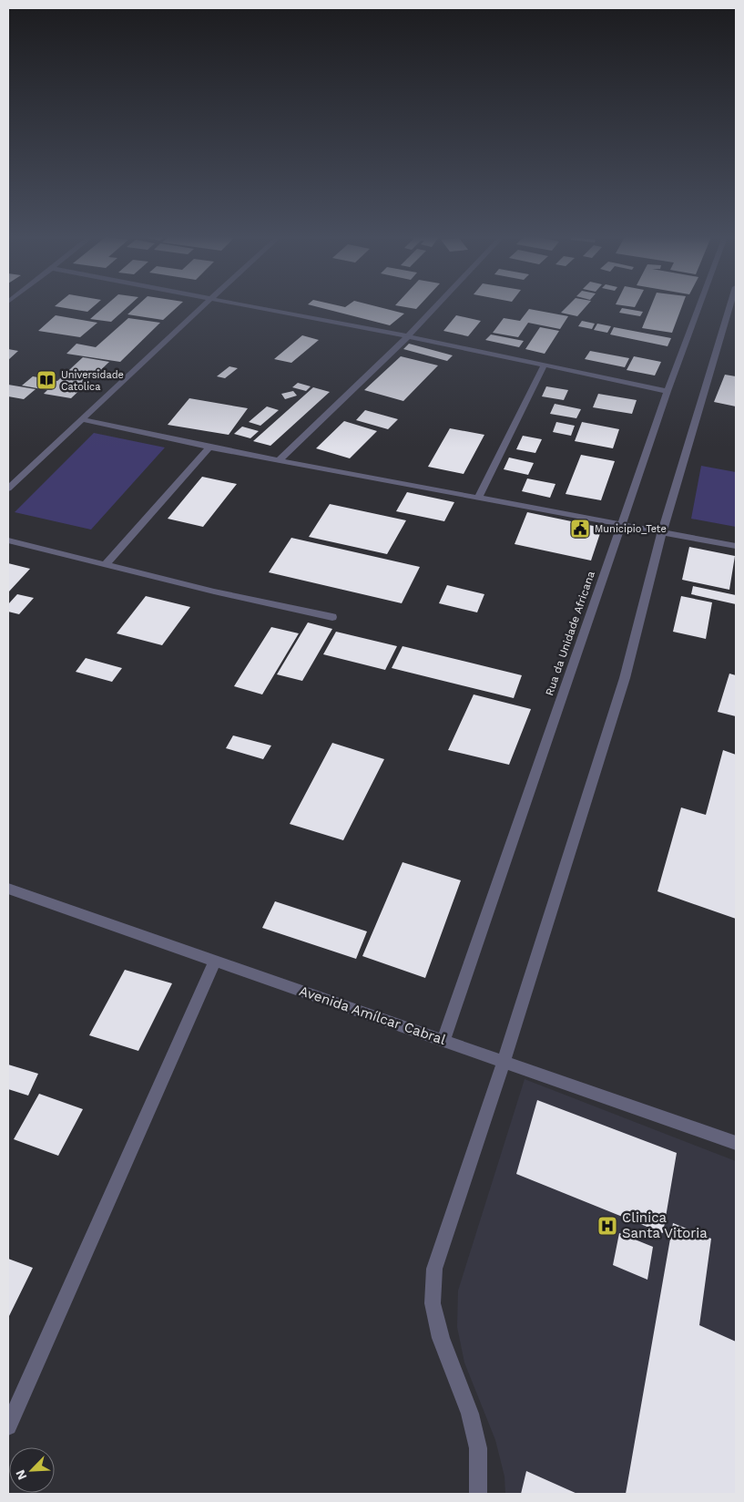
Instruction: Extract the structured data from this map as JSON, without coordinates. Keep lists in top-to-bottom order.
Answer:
{
  "streets": {
    "street": ["Rua da Unidade Africana", "Avenida Amílcar Cabral"]
  },
  "crossings": [
    ["Rua da Unidade Africana", "Avenida Amílcar Cabral"]
  ],
  "places": {
    "library": ["Universidade Catolica"],
    "public building": ["Municipio_Tete"],
    "hospital": ["Clinica Santa Vitoria"]
  },
  "north": "bottom left"
}
